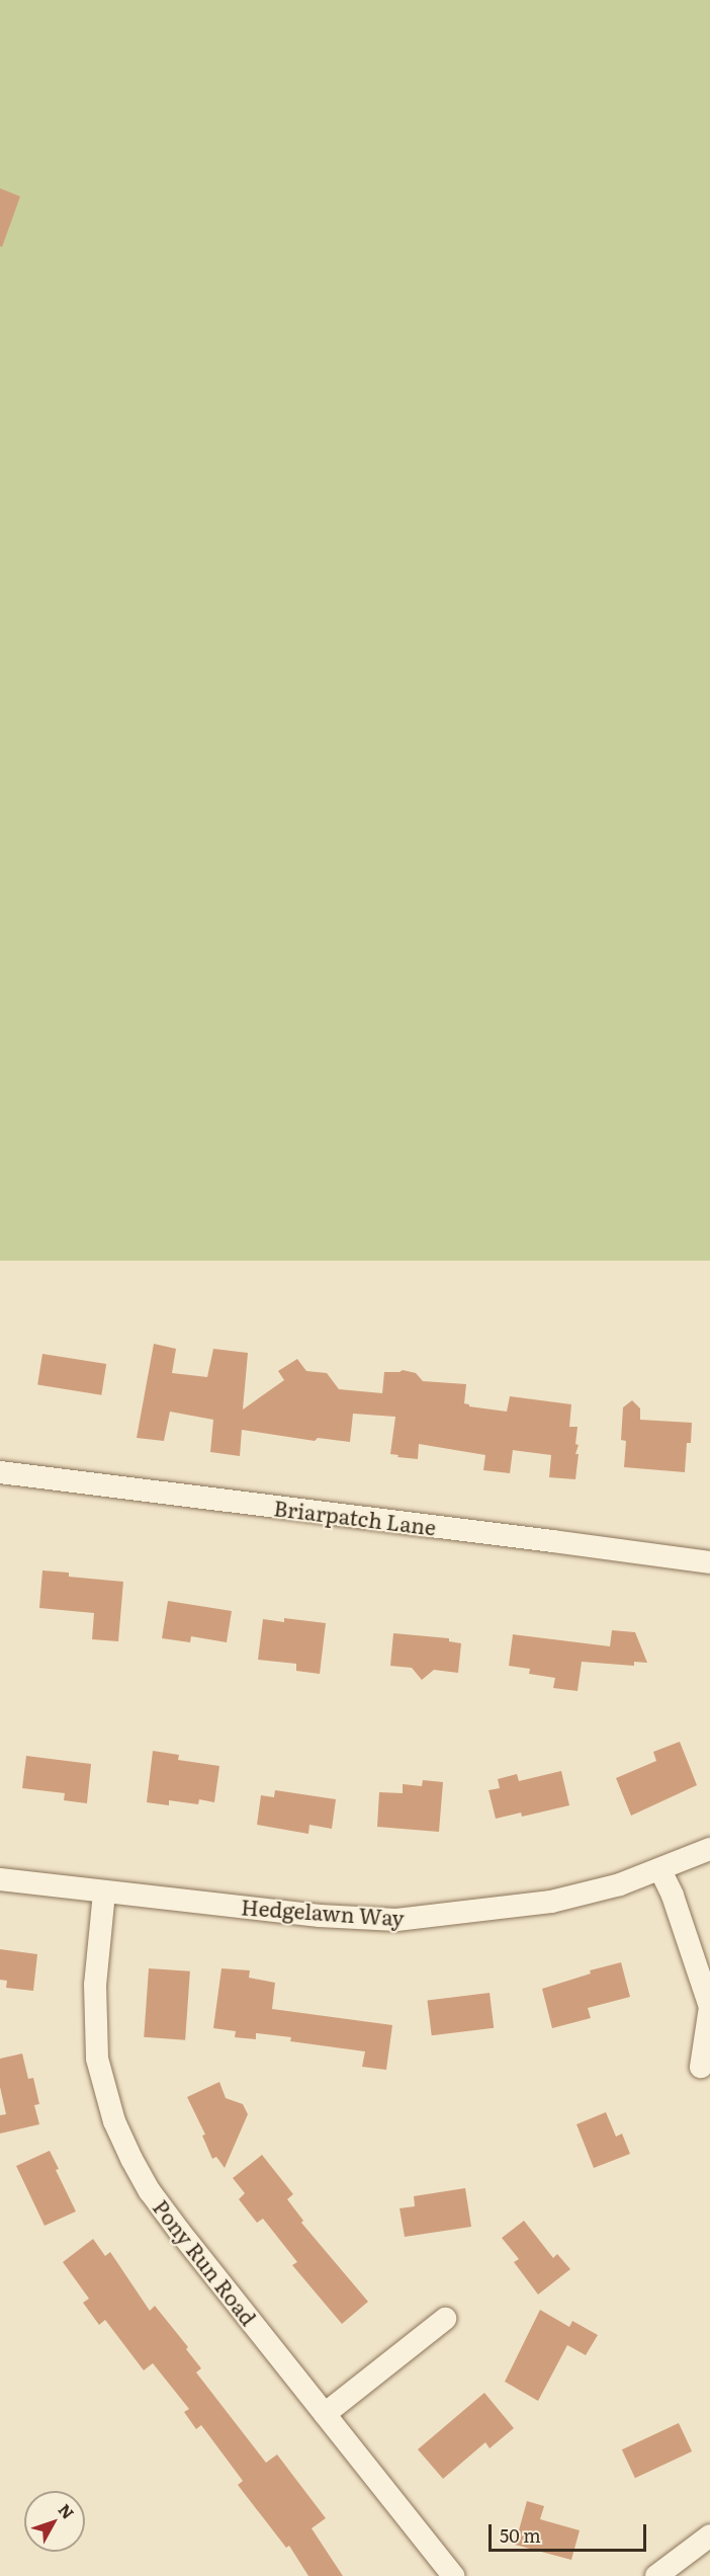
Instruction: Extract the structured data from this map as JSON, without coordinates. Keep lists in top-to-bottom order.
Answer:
{
  "streets": {
    "street": ["Briarpatch Lane", "Hedgelawn Way", "Pony Run Road"]
  },
  "crossings": [
    ["Hedgelawn Way", "Pony Run Road"]
  ],
  "scale_bar": "50 m",
  "north": "top right"
}
